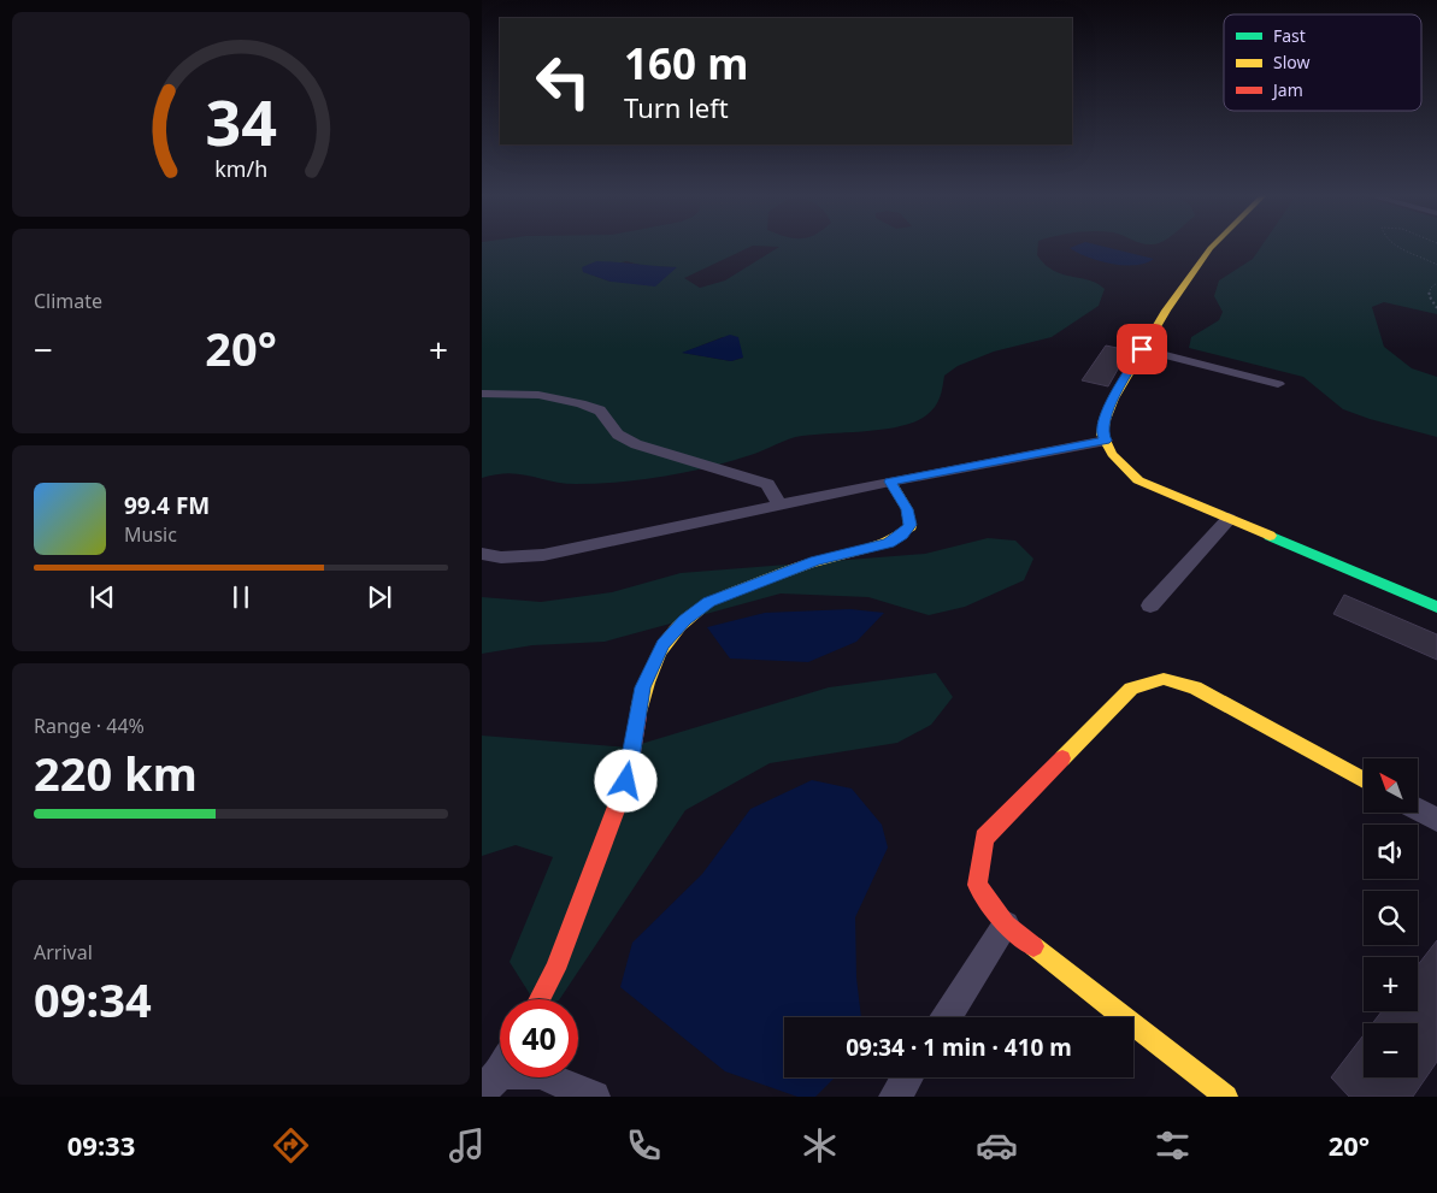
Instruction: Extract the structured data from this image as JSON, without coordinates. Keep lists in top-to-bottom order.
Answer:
{
  "legend": ["Fast", "Slow", "Jam"],
  "north": "top left",
  "page": {
    "turn": ["160 m", "Turn left"],
    "tile": [
      "Climate",
      ["Range · 44%", "220 km"],
      ["Arrival", "09:34"]
    ],
    "heat": ["−", "20°", "+"],
    "song": ["99.4 FM", "Music"],
    "map_buttons": ["+", "−"],
    "limit": "40",
    "trip": "09:34 · 1 min · 410 m",
    "tabs": ["09:33", "20°"],
    "gauge": ["34", "km/h"]
  }
}
